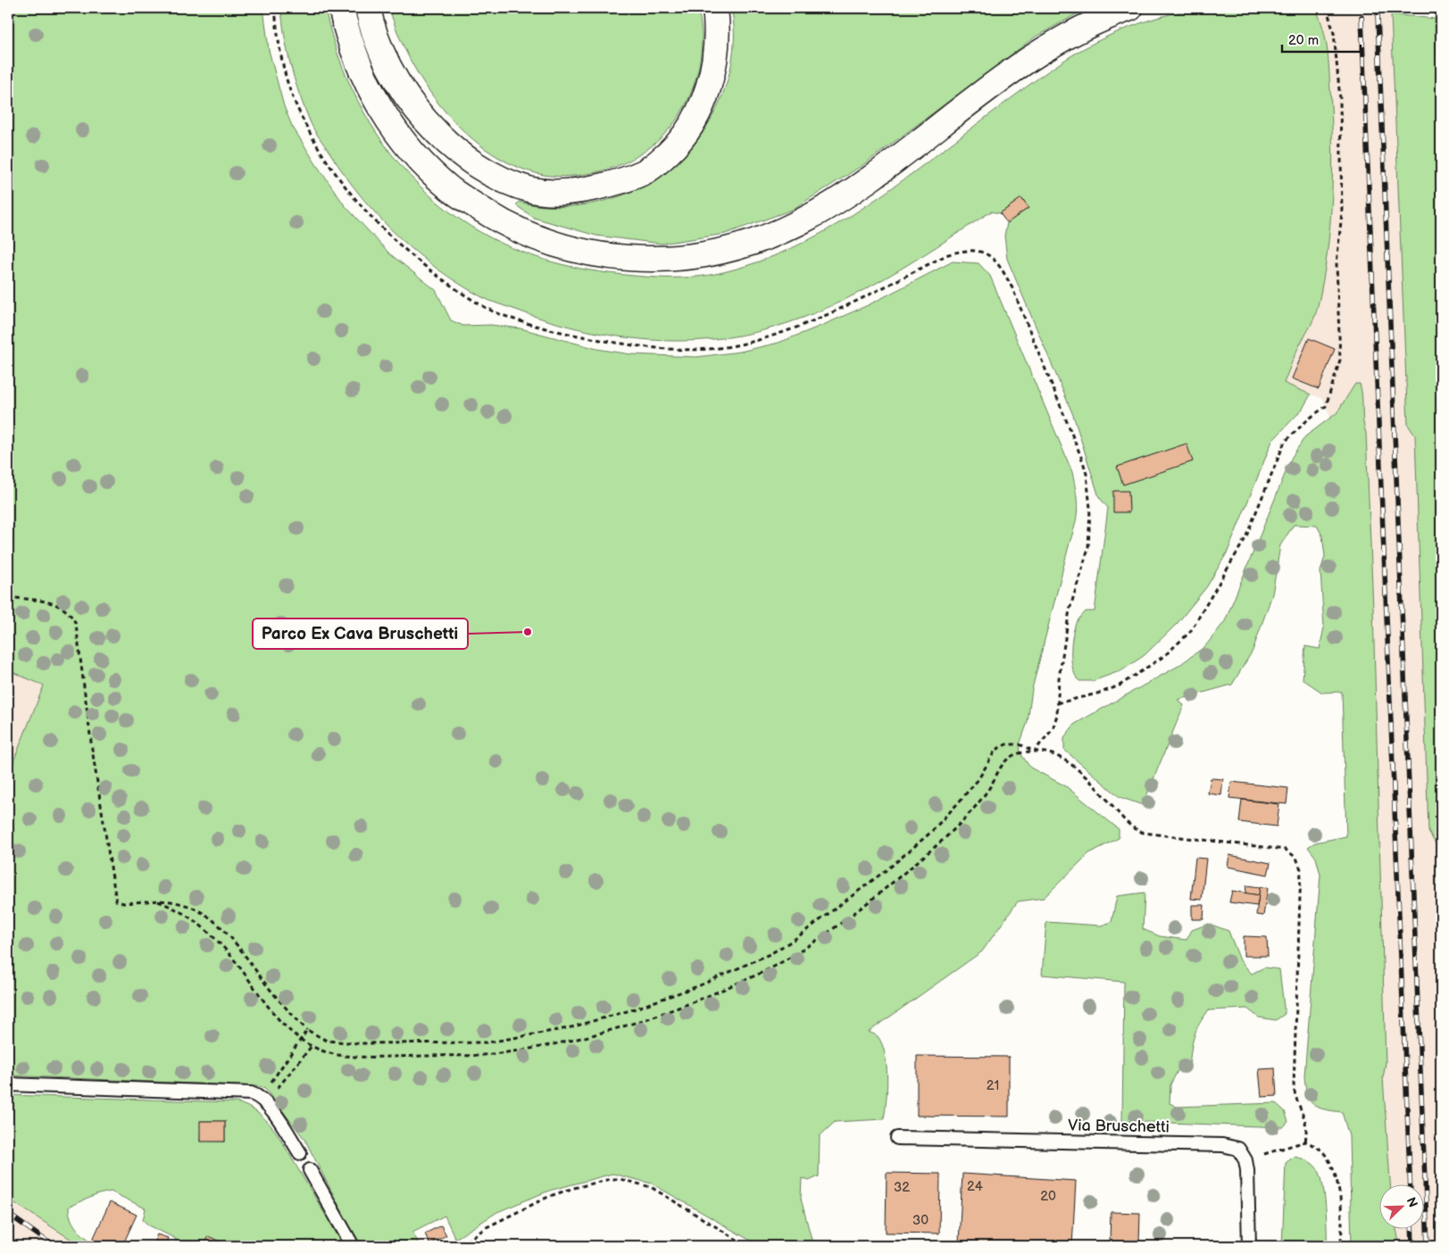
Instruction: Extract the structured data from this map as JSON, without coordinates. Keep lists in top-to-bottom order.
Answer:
{
  "streets": {
    "lane": ["Via Bruschetti"]
  },
  "places": ["Parco Ex Cava Bruschetti"],
  "house_numbers": [
    "21",
    "24",
    "32",
    "20",
    "30"
  ],
  "scale_bar": "20 m",
  "north": "top right"
}
